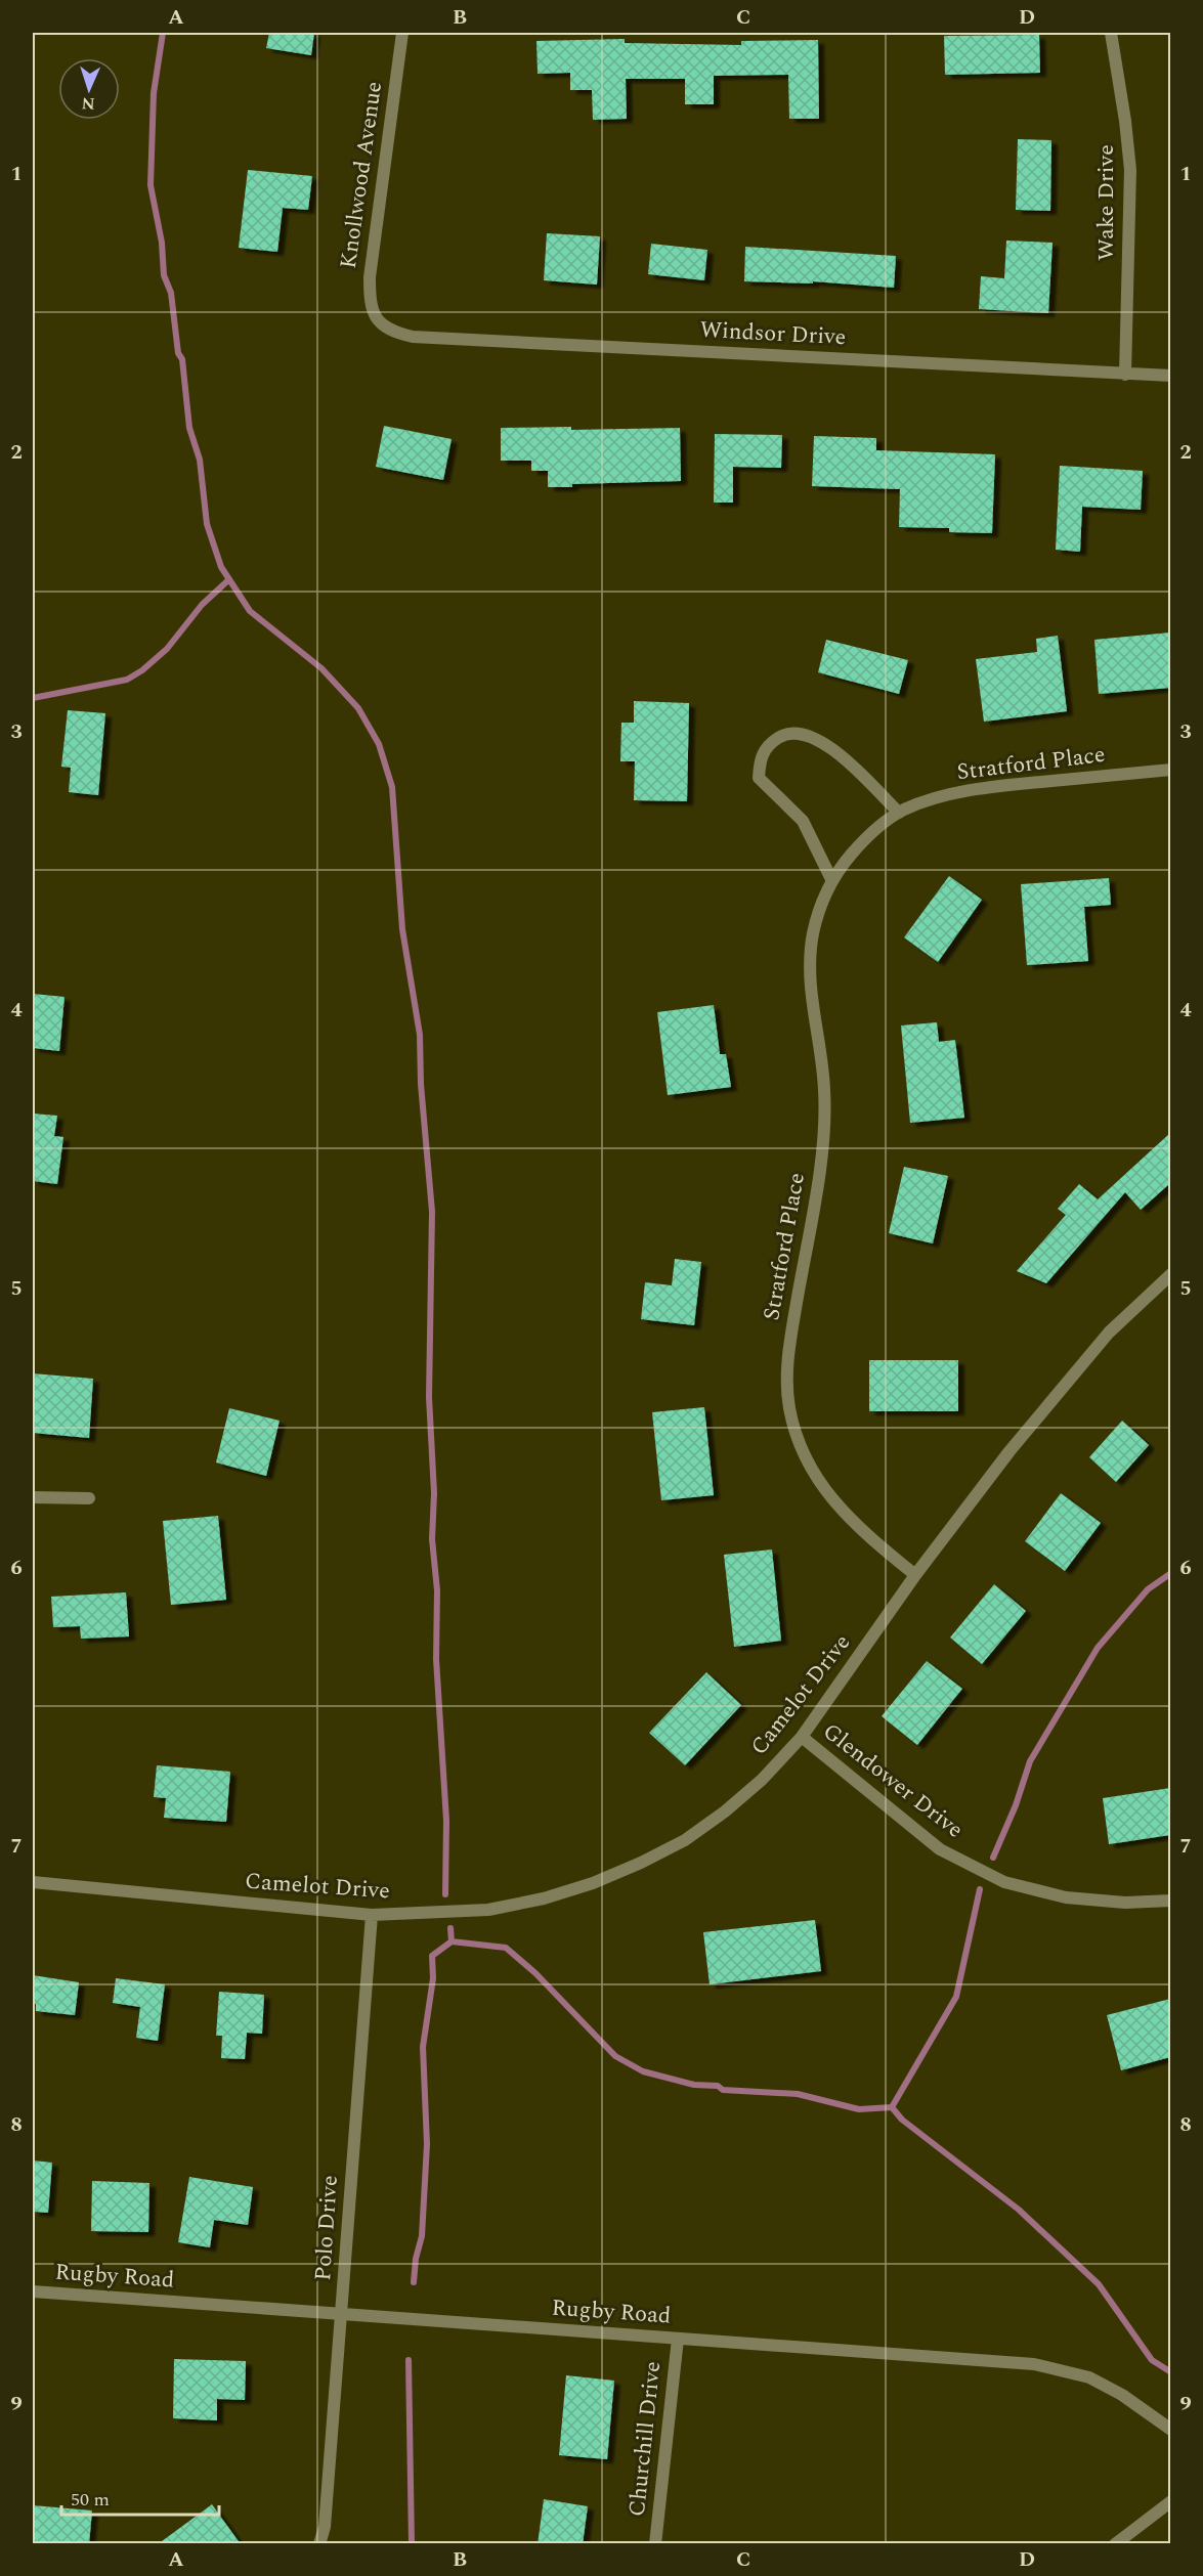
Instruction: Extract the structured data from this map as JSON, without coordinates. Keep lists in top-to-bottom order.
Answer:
{
  "streets": {
    "street": [
      "Knollwood Avenue",
      "Wake Drive",
      "Windsor Drive",
      "Stratford Place",
      "Camelot Drive",
      "Glendower Drive",
      "Polo Drive",
      "Rugby Road",
      "Churchill Drive"
    ]
  },
  "crossings": [
    ["Knollwood Avenue", "Windsor Drive"],
    ["Wake Drive", "Windsor Drive"],
    ["Stratford Place", "Camelot Drive"],
    ["Camelot Drive", "Glendower Drive"],
    ["Camelot Drive", "Polo Drive"],
    ["Polo Drive", "Rugby Road"],
    ["Rugby Road", "Churchill Drive"]
  ],
  "scale_bar": "50 m",
  "north": "bottom",
  "grid": {
    "columns": [
      "A",
      "B",
      "C",
      "D"
    ],
    "rows": [
      "1",
      "2",
      "3",
      "4",
      "5",
      "6",
      "7",
      "8",
      "9"
    ]
  }
}
